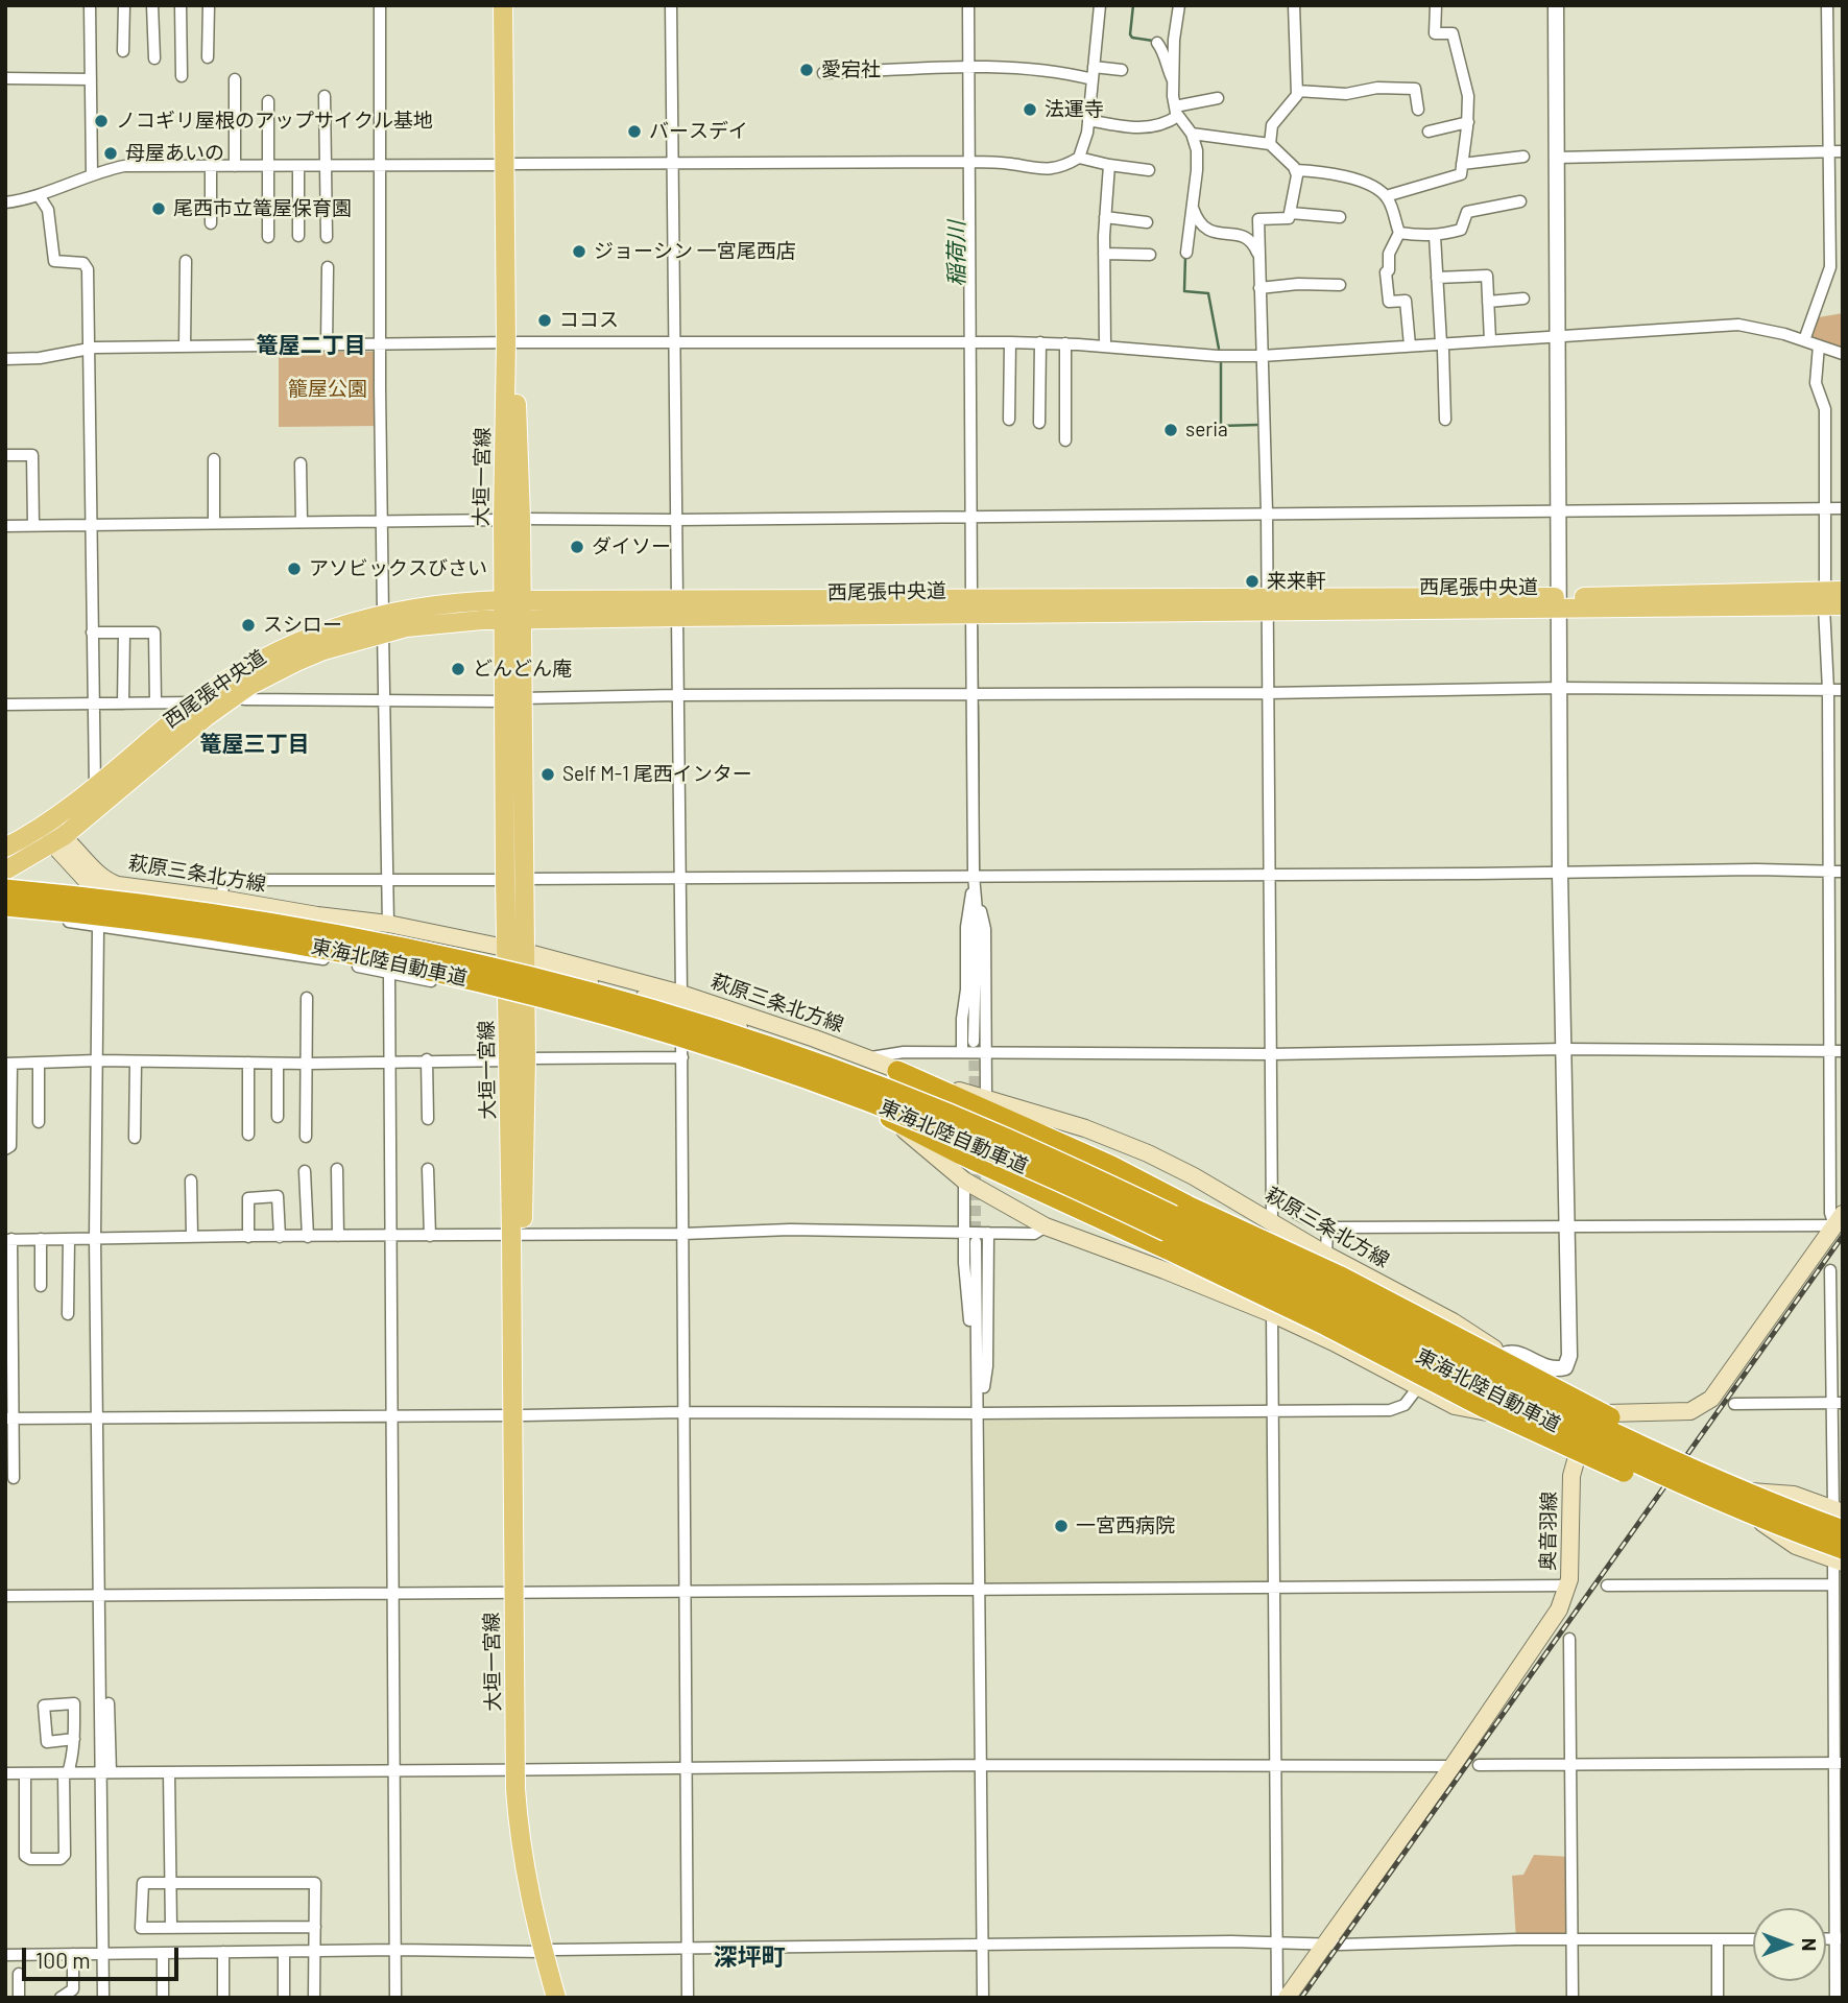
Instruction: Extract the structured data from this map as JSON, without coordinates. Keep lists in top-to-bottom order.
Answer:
{
  "streets": {
    "highway": ["東海北陸自動車道"],
    "main road": [
      "大垣一宮線",
      "西尾張中央道",
      "萩原三条北方線",
      "奥音羽線"
    ]
  },
  "crossings": [
    ["大垣一宮線", "西尾張中央道"],
    ["大垣一宮線", "萩原三条北方線"],
    ["西尾張中央道", "萩原三条北方線"],
    ["萩原三条北方線", "東海北陸自動車道"],
    ["萩原三条北方線", "奥音羽線"]
  ],
  "districts": ["篭屋二丁目", "篭屋三丁目", "深坪町"],
  "water": ["稲荷川"],
  "parks": ["籠屋公園"],
  "places": [
    "愛宕社",
    "法運寺",
    "ノコギリ屋根のアップサイクル基地",
    "バースデイ",
    "母屋あいの",
    "尾西市立篭屋保育園",
    "ジョーシン 一宮尾西店",
    "ココス",
    "seria",
    "ダイソー",
    "アソビックスびさい",
    "来来軒",
    "スシロー",
    "どんどん庵",
    "Self M-1 尾西インター",
    "一宮西病院"
  ],
  "scale_bar": "100 m",
  "north": "right"
}
